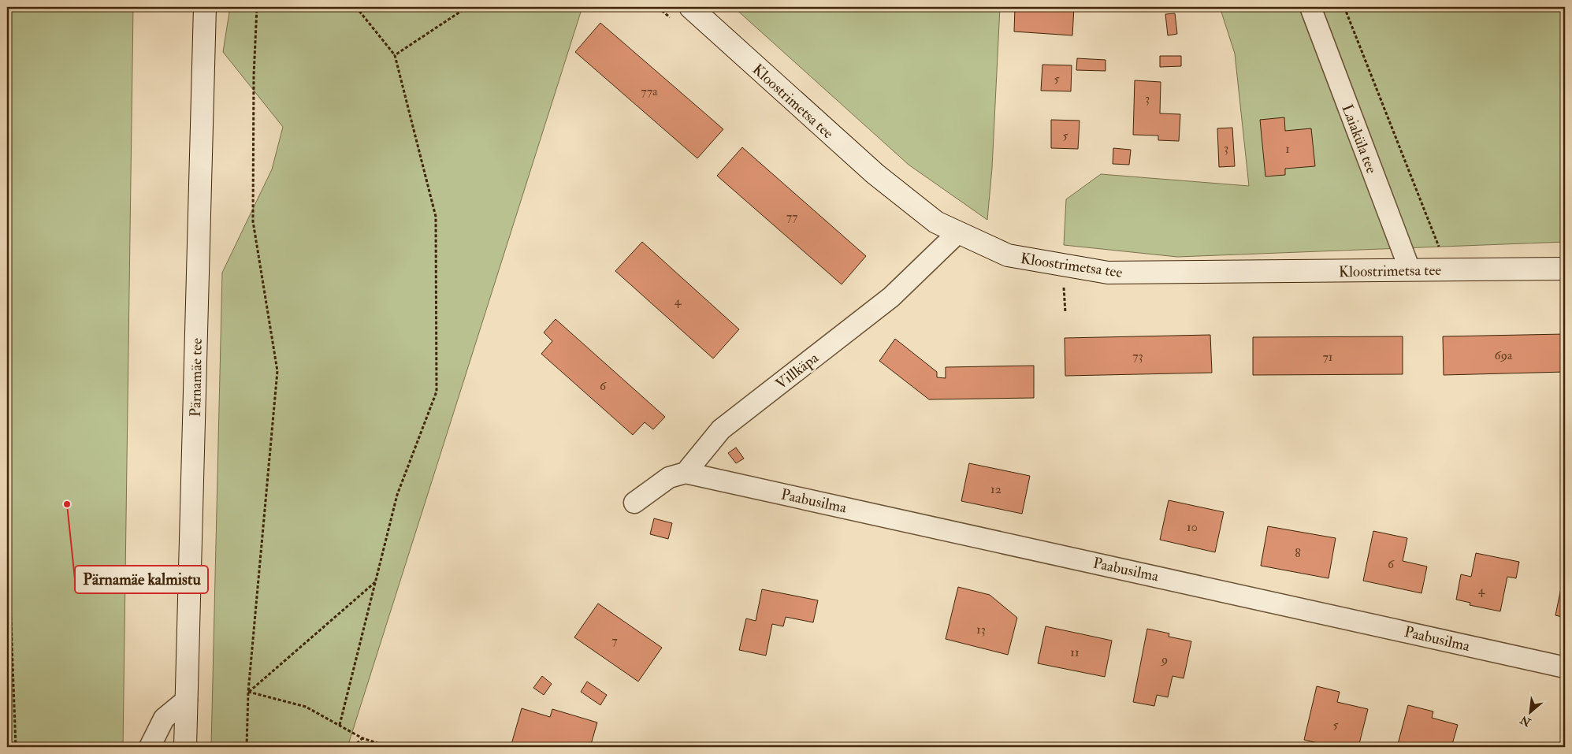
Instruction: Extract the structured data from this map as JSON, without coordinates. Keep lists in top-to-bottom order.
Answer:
{
  "streets": {
    "main road": ["Kloostrimetsa tee", "Pärnamäe tee"],
    "street": ["Laiaküla tee", "Villkäpa", "Paabusilma"]
  },
  "crossings": [
    ["Kloostrimetsa tee", "Laiaküla tee"],
    ["Kloostrimetsa tee", "Villkäpa"],
    ["Villkäpa", "Paabusilma"]
  ],
  "places": ["Pärnamäe kalmistu"],
  "house_numbers": [
    "5",
    "77a",
    "3",
    "5",
    "3",
    "1",
    "77",
    "4",
    "69a",
    "73",
    "71",
    "6",
    "12",
    "10",
    "8",
    "6",
    "4",
    "13",
    "7",
    "11",
    "9",
    "5"
  ],
  "north": "bottom left"
}
